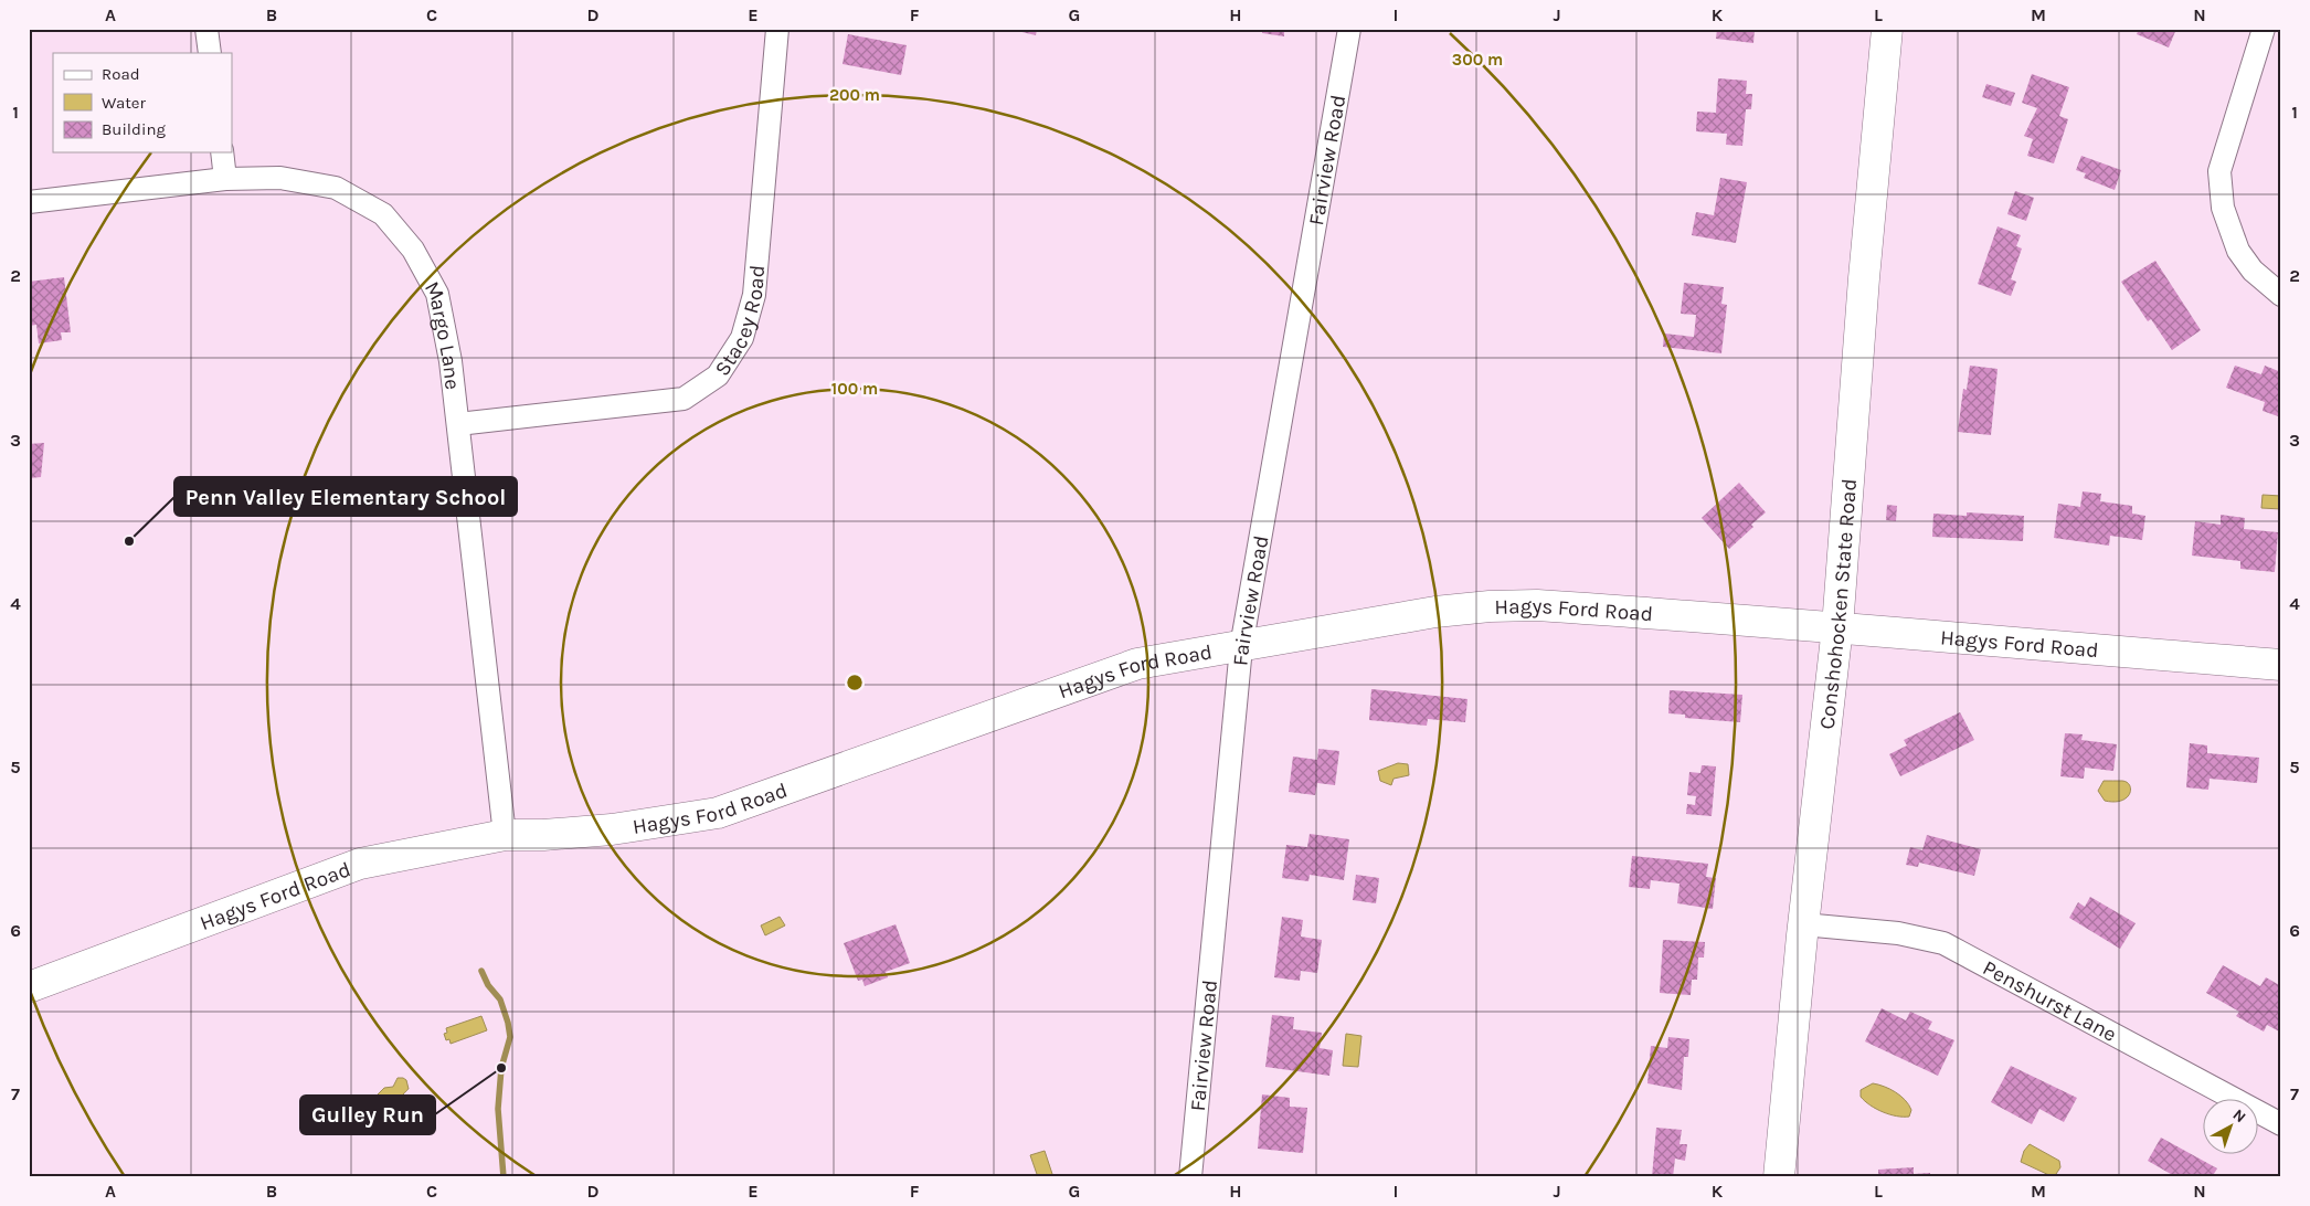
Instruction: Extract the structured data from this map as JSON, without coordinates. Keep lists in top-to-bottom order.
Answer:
{
  "streets": {
    "street": [
      "Fairview Road",
      "Stacey Road",
      "Margo Lane",
      "Conshohocken State Road",
      "Hagys Ford Road",
      "Penshurst Lane"
    ]
  },
  "crossings": [
    ["Fairview Road", "Hagys Ford Road"],
    ["Stacey Road", "Margo Lane"],
    ["Margo Lane", "Hagys Ford Road"],
    ["Conshohocken State Road", "Hagys Ford Road"],
    ["Conshohocken State Road", "Penshurst Lane"]
  ],
  "places": ["Penn Valley Elementary School", "Gulley Run"],
  "legend": ["Road", "Water", "Building"],
  "north": "top right",
  "grid": {
    "columns": [
      "A",
      "B",
      "C",
      "D",
      "E",
      "F",
      "G",
      "H",
      "I",
      "J",
      "K",
      "L",
      "M",
      "N"
    ],
    "rows": [
      "1",
      "2",
      "3",
      "4",
      "5",
      "6",
      "7"
    ]
  },
  "rings": ["300 m", "200 m", "100 m"]
}
